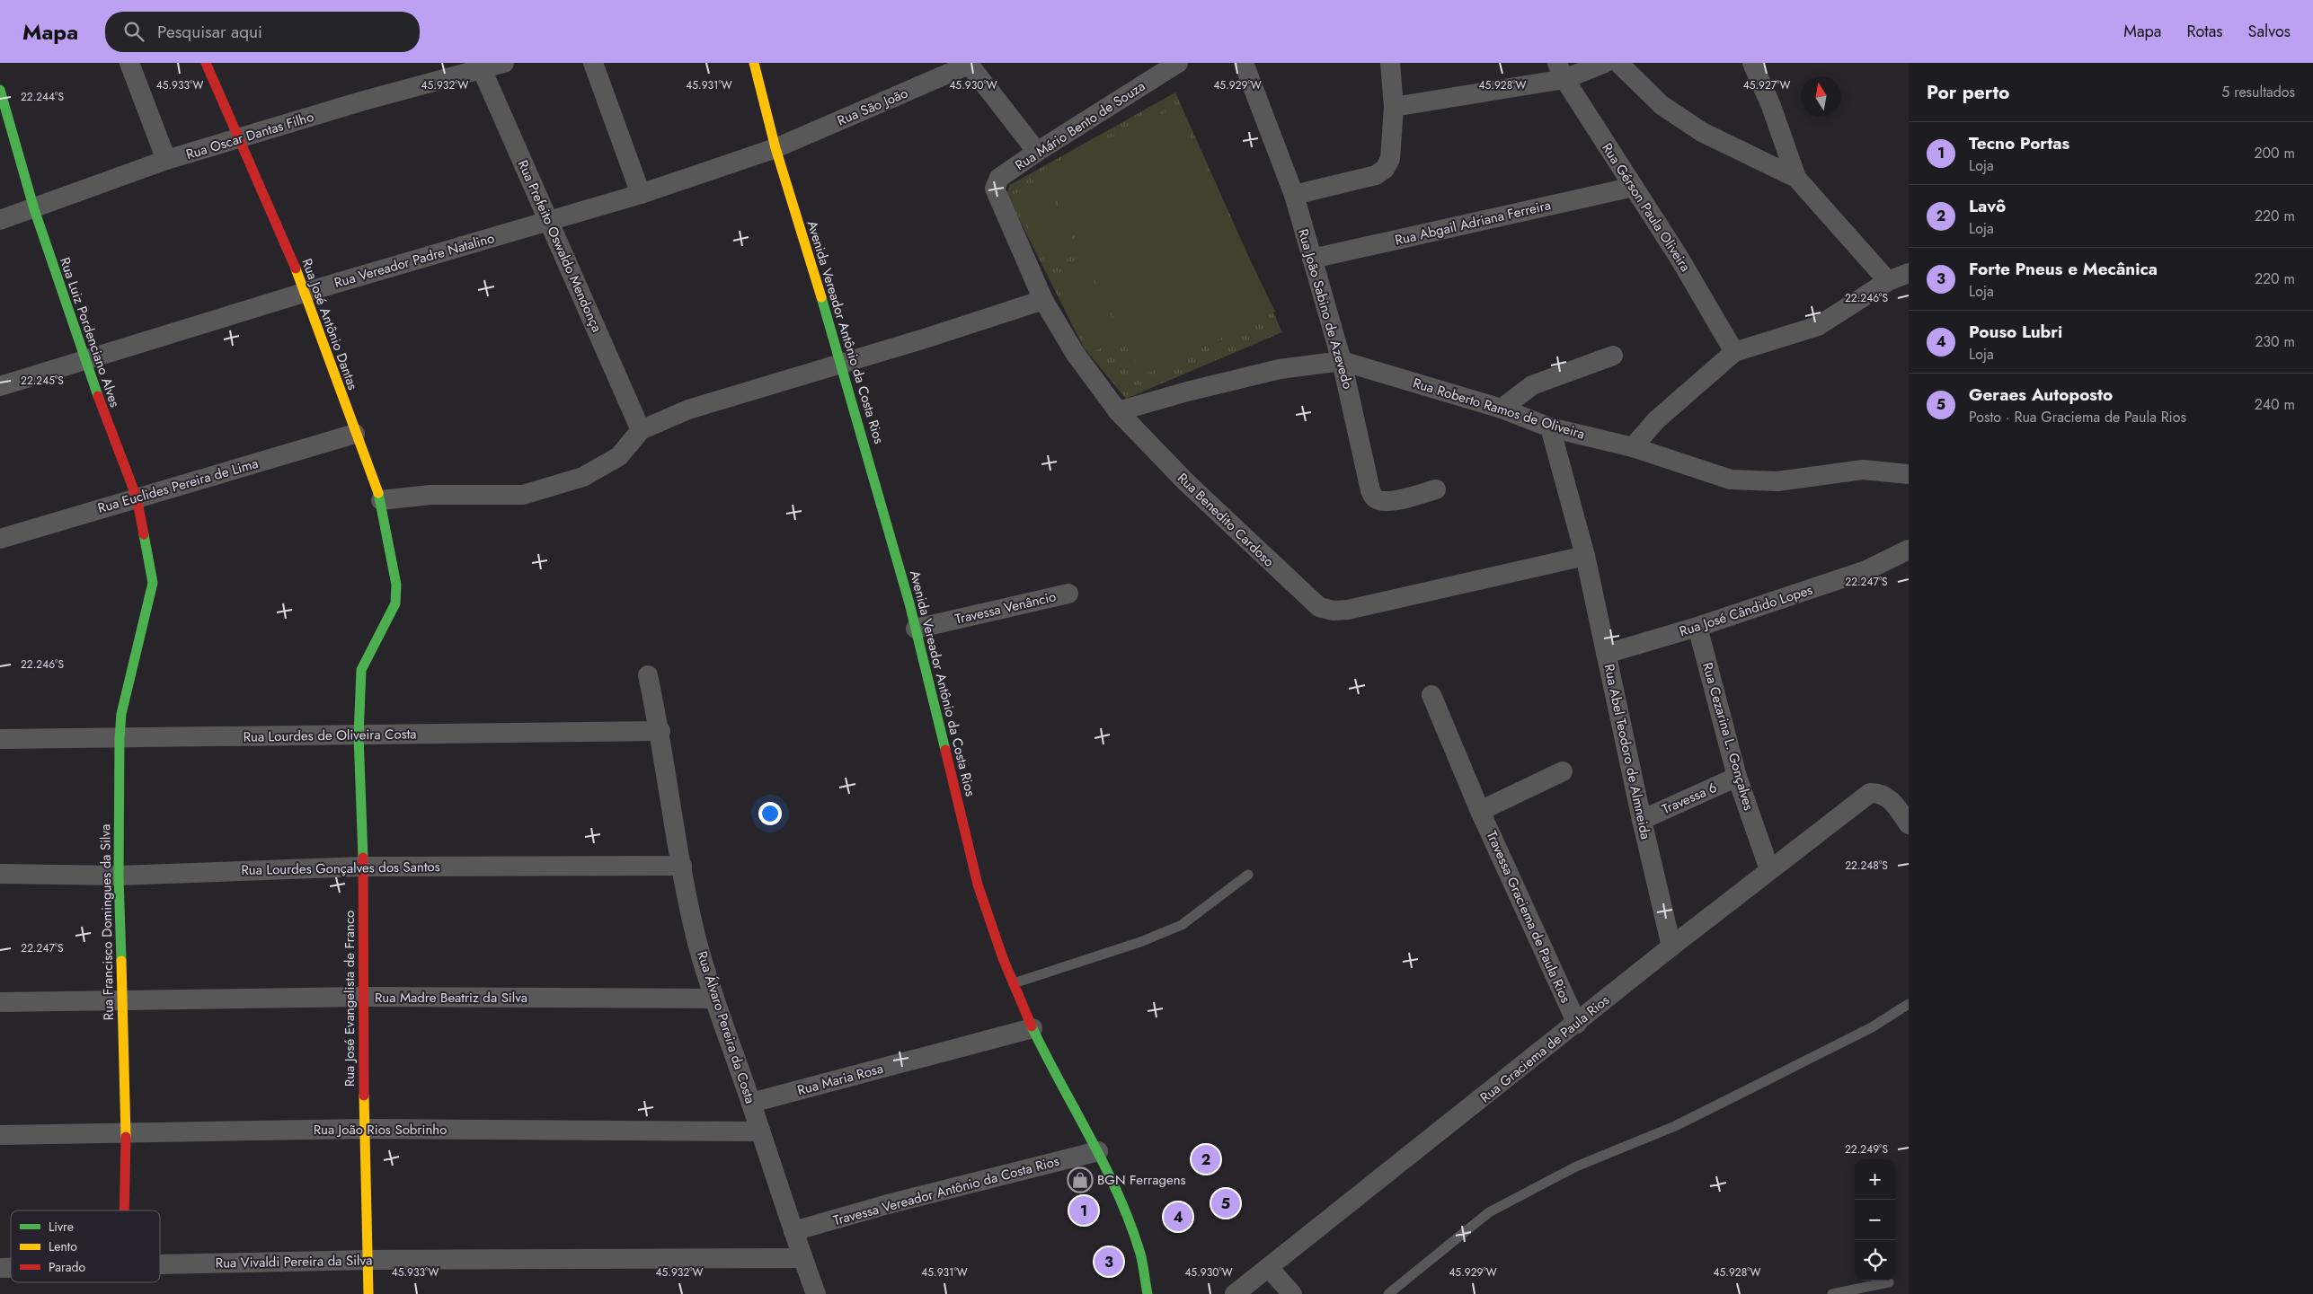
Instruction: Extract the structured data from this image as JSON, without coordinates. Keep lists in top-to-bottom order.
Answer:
{
  "streets": {
    "street": [
      "Rua São João",
      "Rua Mário Bento de Souza",
      "Rua Oscar Dantas Filho",
      "Rua Gérson Paula Oliveira",
      "Rua Abgail Adriana Ferreira",
      "Rua Prefeito Oswaldo Mendonça",
      "Rua Vereador Padre Natalino",
      "Rua João Sabino de Azevedo",
      "Rua José Antônio Dantas",
      "Rua Luiz Pordenciano Alves",
      "Avenida Vereador Antônio da Costa Rios",
      "Rua Roberto Ramos de Oliveira",
      "Rua Euclides Pereira de Lima",
      "Rua Benedito Cardoso",
      "Travessa Venâncio",
      "Rua José Cândido Lopes",
      "Rua Lourdes de Oliveira Costa",
      "Rua Cezarina L. Gonçalves",
      "Rua Abel Teodoro de Almneida",
      "Travessa 6",
      "Rua Lourdes Gonçalves dos Santos",
      "Travessa Graciema de Paula Rios",
      "Rua Francisco Domingues da Silva",
      "Rua Madre Beatriz da Silva",
      "Rua José Evangelista de Franco",
      "Rua Álvaro Pereira da Costa",
      "Rua Graciema de Paula Rios",
      "Rua Maria Rosa",
      "Rua João Rios Sobrinho",
      "Travessa Vereador Antônio da Costa Rios",
      "Rua Vivaldi Pereira da Silva"
    ]
  },
  "crossings": [
    ["Rua São João", "Rua Vereador Padre Natalino"],
    ["Rua São João", "Avenida Vereador Antônio da Costa Rios"],
    ["Rua Mário Bento de Souza", "Rua Benedito Cardoso"],
    ["Rua Oscar Dantas Filho", "Rua Prefeito Oswaldo Mendonça"],
    ["Rua Oscar Dantas Filho", "Rua José Antônio Dantas"],
    ["Rua Oscar Dantas Filho", "Rua Luiz Pordenciano Alves"],
    ["Rua Gérson Paula Oliveira", "Rua Abgail Adriana Ferreira"],
    ["Rua Abgail Adriana Ferreira", "Rua João Sabino de Azevedo"],
    ["Rua Prefeito Oswaldo Mendonça", "Rua Vereador Padre Natalino"],
    ["Rua Vereador Padre Natalino", "Rua José Antônio Dantas"],
    ["Rua Vereador Padre Natalino", "Rua Luiz Pordenciano Alves"],
    ["Rua Vereador Padre Natalino", "Avenida Vereador Antônio da Costa Rios"],
    ["Rua João Sabino de Azevedo", "Rua Roberto Ramos de Oliveira"],
    ["Rua José Antônio Dantas", "Rua Euclides Pereira de Lima"],
    ["Rua José Antônio Dantas", "Rua José Evangelista de Franco"],
    ["Rua Luiz Pordenciano Alves", "Rua Euclides Pereira de Lima"],
    ["Rua Luiz Pordenciano Alves", "Rua Francisco Domingues da Silva"],
    ["Avenida Vereador Antônio da Costa Rios", "Travessa Venâncio"],
    ["Avenida Vereador Antônio da Costa Rios", "Rua Maria Rosa"],
    ["Avenida Vereador Antônio da Costa Rios", "Travessa Vereador Antônio da Costa Rios"],
    ["Rua Roberto Ramos de Oliveira", "Rua Benedito Cardoso"],
    ["Rua Roberto Ramos de Oliveira", "Rua Abel Teodoro de Almneida"],
    ["Rua Benedito Cardoso", "Rua Abel Teodoro de Almneida"],
    ["Rua José Cândido Lopes", "Rua Cezarina L. Gonçalves"],
    ["Rua José Cândido Lopes", "Rua Abel Teodoro de Almneida"],
    ["Rua Lourdes de Oliveira Costa", "Rua Francisco Domingues da Silva"],
    ["Rua Lourdes de Oliveira Costa", "Rua José Evangelista de Franco"],
    ["Rua Lourdes de Oliveira Costa", "Rua Álvaro Pereira da Costa"],
    ["Rua Cezarina L. Gonçalves", "Travessa 6"],
    ["Rua Cezarina L. Gonçalves", "Rua Graciema de Paula Rios"],
    ["Rua Abel Teodoro de Almneida", "Travessa 6"],
    ["Rua Abel Teodoro de Almneida", "Rua Graciema de Paula Rios"],
    ["Rua Lourdes Gonçalves dos Santos", "Rua Francisco Domingues da Silva"],
    ["Rua Lourdes Gonçalves dos Santos", "Rua José Evangelista de Franco"],
    ["Rua Lourdes Gonçalves dos Santos", "Rua Álvaro Pereira da Costa"],
    ["Travessa Graciema de Paula Rios", "Rua Graciema de Paula Rios"],
    ["Rua Francisco Domingues da Silva", "Rua Madre Beatriz da Silva"],
    ["Rua Francisco Domingues da Silva", "Rua João Rios Sobrinho"],
    ["Rua Madre Beatriz da Silva", "Rua José Evangelista de Franco"],
    ["Rua Madre Beatriz da Silva", "Rua Álvaro Pereira da Costa"],
    ["Rua José Evangelista de Franco", "Rua João Rios Sobrinho"],
    ["Rua José Evangelista de Franco", "Rua Vivaldi Pereira da Silva"],
    ["Rua Álvaro Pereira da Costa", "Rua Maria Rosa"],
    ["Rua Álvaro Pereira da Costa", "Rua João Rios Sobrinho"],
    ["Rua Álvaro Pereira da Costa", "Travessa Vereador Antônio da Costa Rios"],
    ["Rua Álvaro Pereira da Costa", "Rua Vivaldi Pereira da Silva"]
  ],
  "places": {
    "shop": ["BGN Ferragens"]
  },
  "legend": ["Livre", "Lento", "Parado"],
  "north": "top",
  "page": {
    "header": "Mapa",
    "search": "Pesquisar aqui",
    "nav": ["Mapa", "Rotas", "Salvos"],
    "heading": ["Por perto", "5 resultados"],
    "list": [
      {
        "mark": "1",
        "name": "Tecno Portas",
        "note": "Loja",
        "value": "200 m"
      },
      {
        "mark": "2",
        "name": "Lavô",
        "note": "Loja",
        "value": "220 m"
      },
      {
        "mark": "3",
        "name": "Forte Pneus e Mecânica",
        "note": "Loja",
        "value": "220 m"
      },
      {
        "mark": "4",
        "name": "Pouso Lubri",
        "note": "Loja",
        "value": "230 m"
      },
      {
        "mark": "5",
        "name": "Geraes Autoposto",
        "note": "Posto · Rua Graciema de Paula Rios",
        "value": "240 m"
      }
    ],
    "pins": [
      "2",
      "5",
      "1",
      "4",
      "3"
    ],
    "map_buttons": ["+", "−"]
  },
  "coordinates": [
    "45.933°W",
    "45.932°W",
    "45.931°W",
    "45.930°W",
    "45.929°W",
    "45.928°W",
    "45.927°W",
    "22.244°S",
    "22.246°S",
    "22.245°S",
    "22.247°S",
    "22.248°S",
    "22.249°S"
  ]
}
